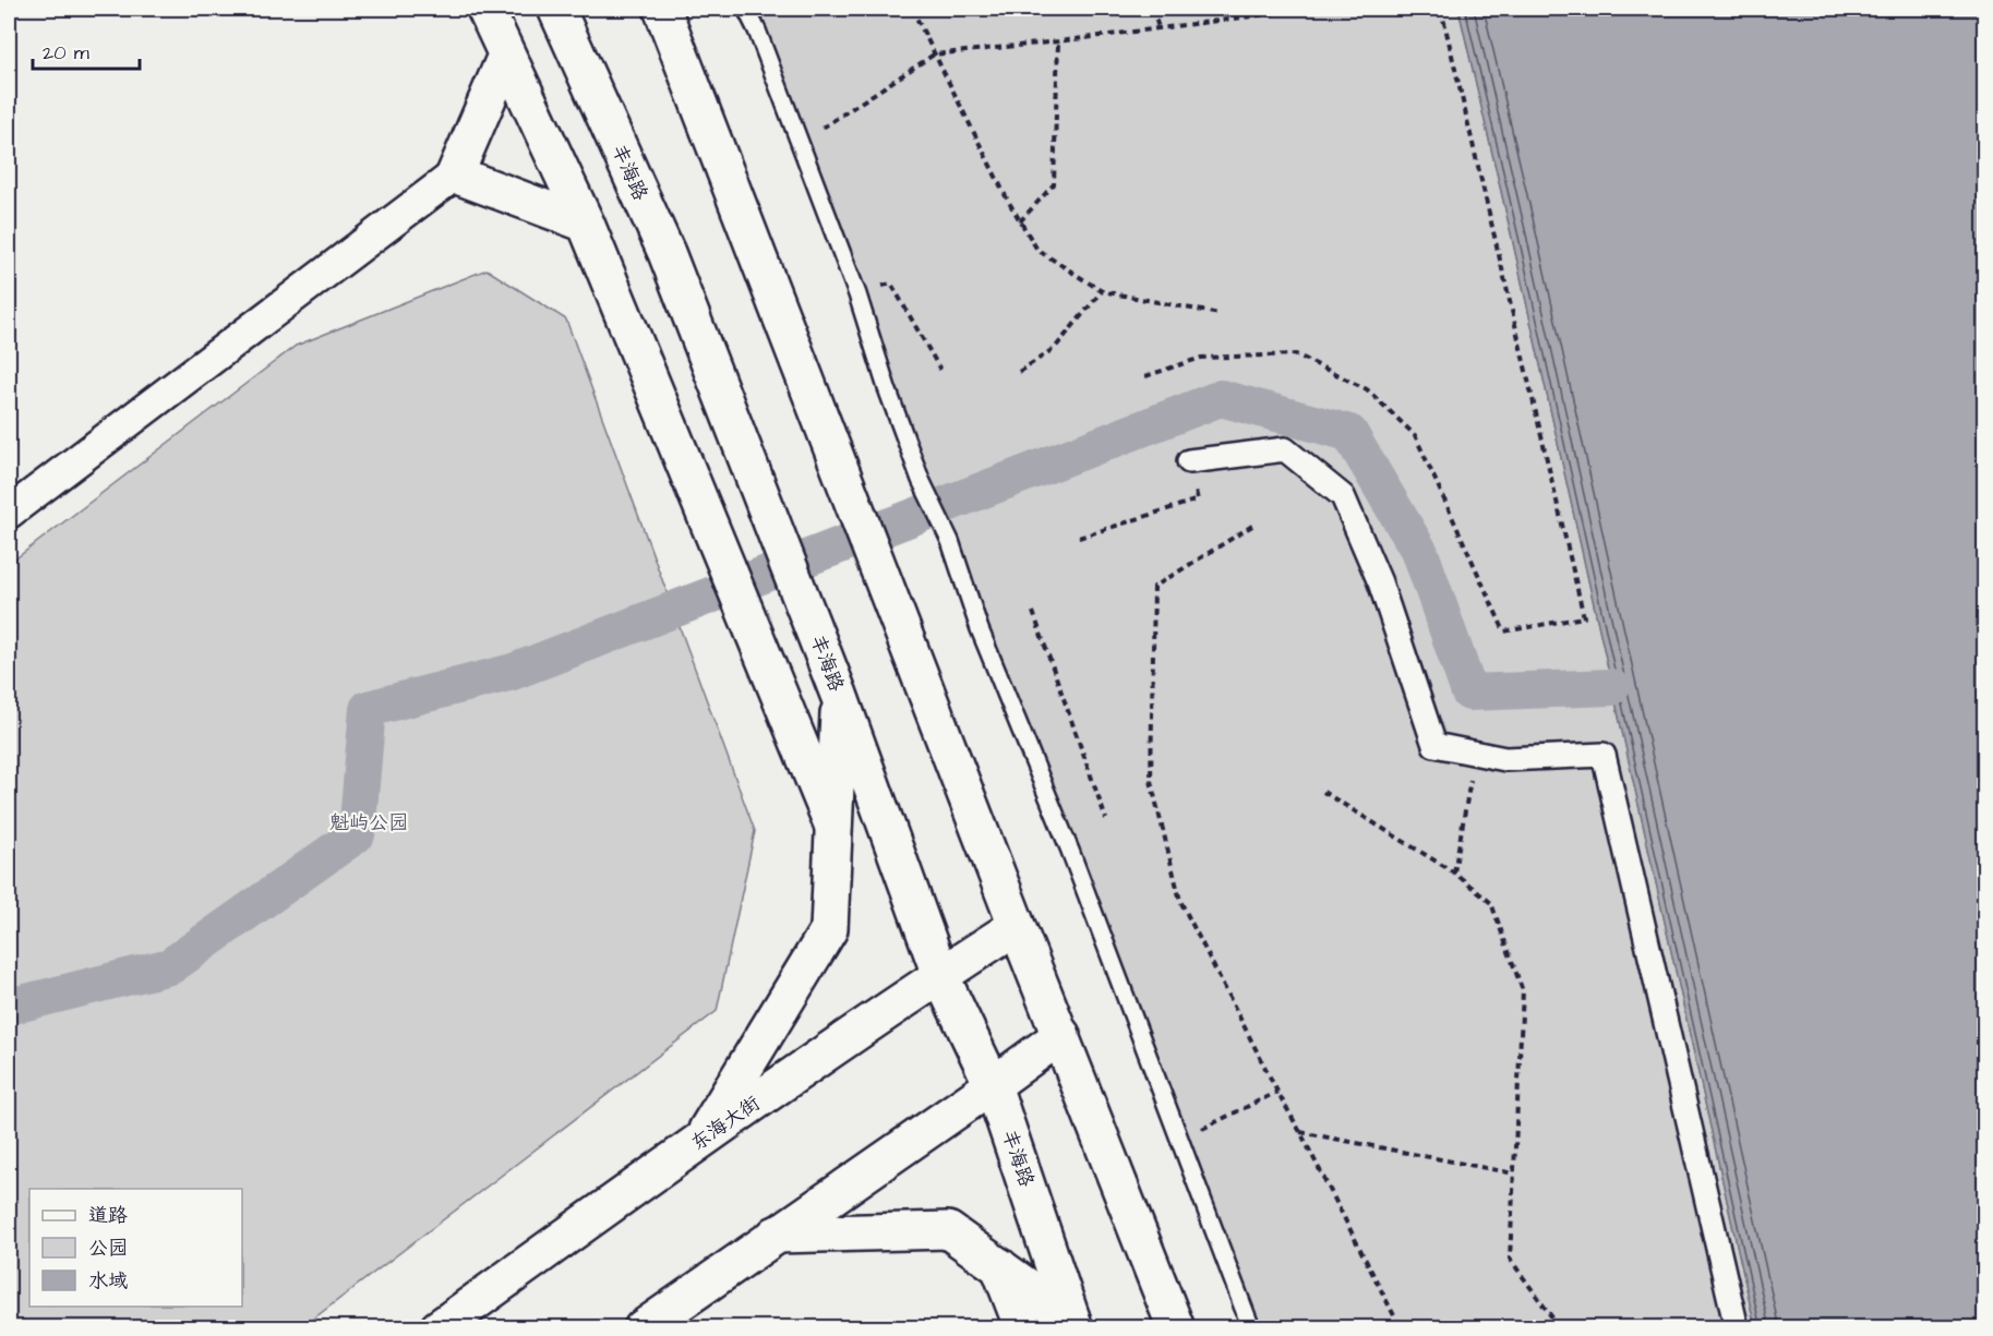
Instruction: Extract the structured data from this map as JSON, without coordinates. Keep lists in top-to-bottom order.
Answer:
{
  "streets": {
    "main road": ["丰海路", "东海大街"]
  },
  "crossings": [
    ["丰海路", "东海大街"]
  ],
  "parks": ["魁屿公园"],
  "legend": ["道路", "公园", "水域"],
  "scale_bar": "20 m"
}
